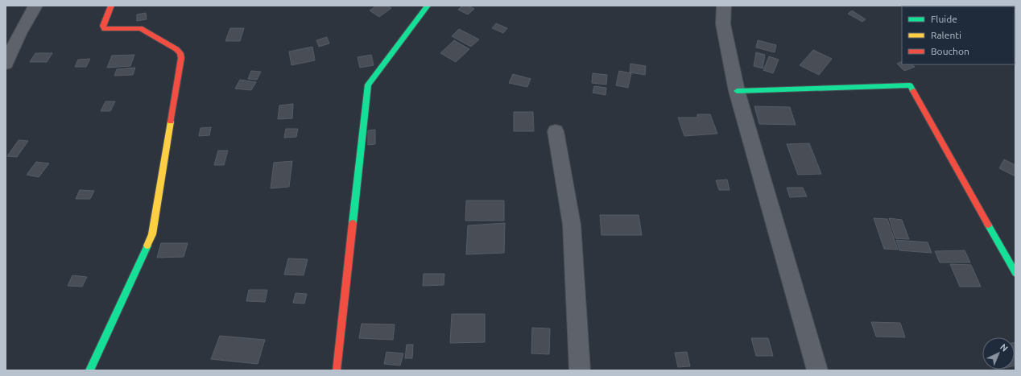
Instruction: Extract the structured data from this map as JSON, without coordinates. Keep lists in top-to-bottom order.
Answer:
{
  "legend": ["Fluide", "Ralenti", "Bouchon"],
  "north": "top right"
}
